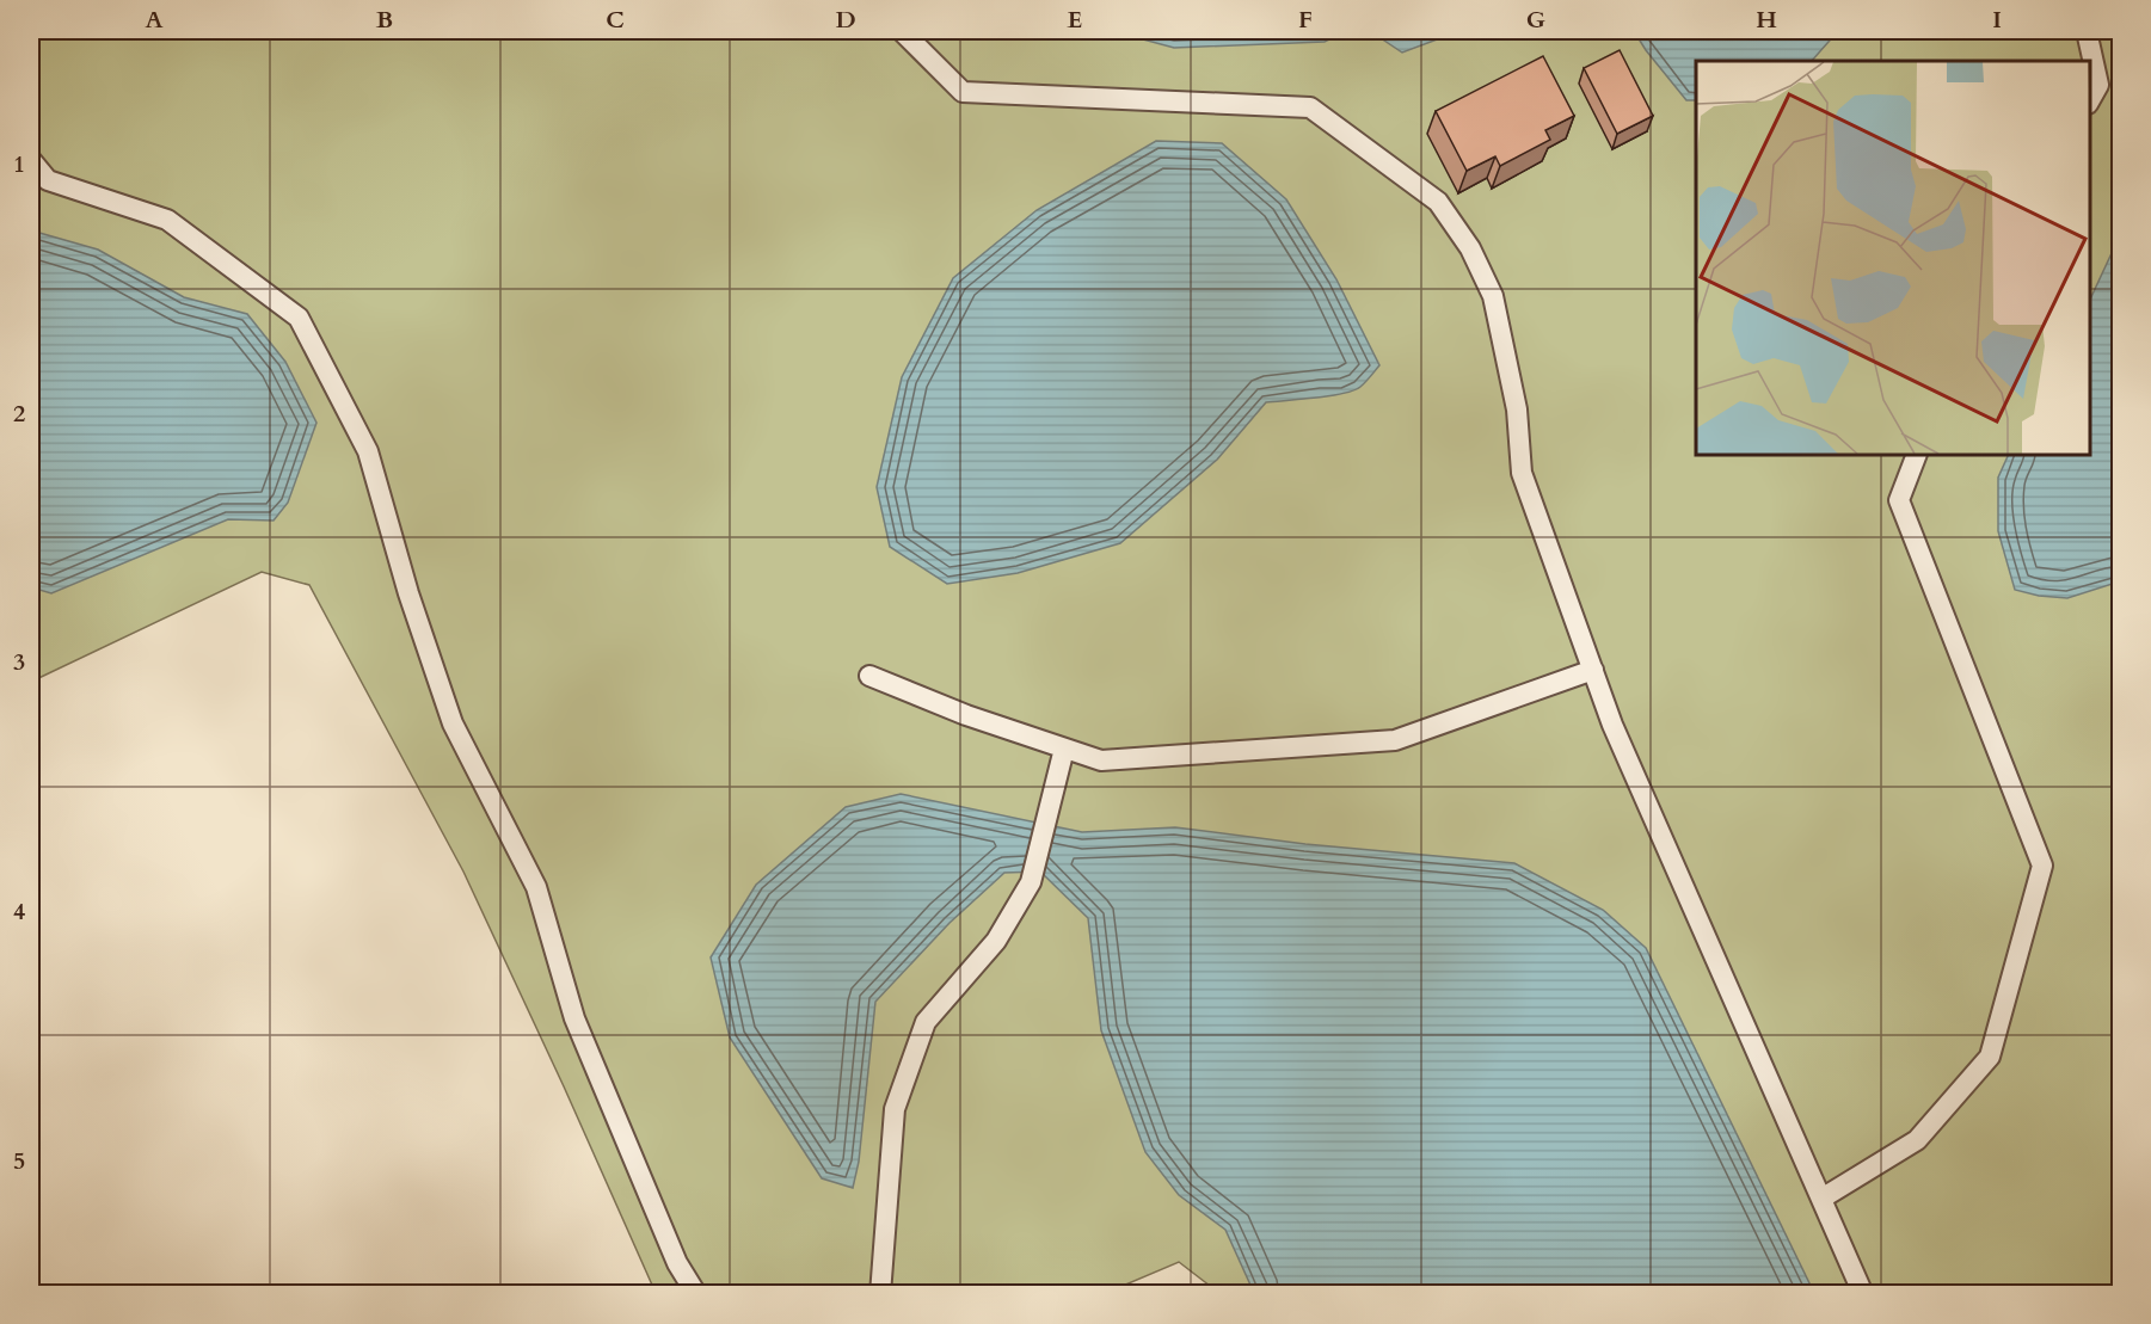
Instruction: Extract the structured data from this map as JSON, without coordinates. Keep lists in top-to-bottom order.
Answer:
{
  "grid": {
    "columns": [
      "A",
      "B",
      "C",
      "D",
      "E",
      "F",
      "G",
      "H",
      "I"
    ],
    "rows": [
      "1",
      "2",
      "3",
      "4",
      "5"
    ]
  }
}
